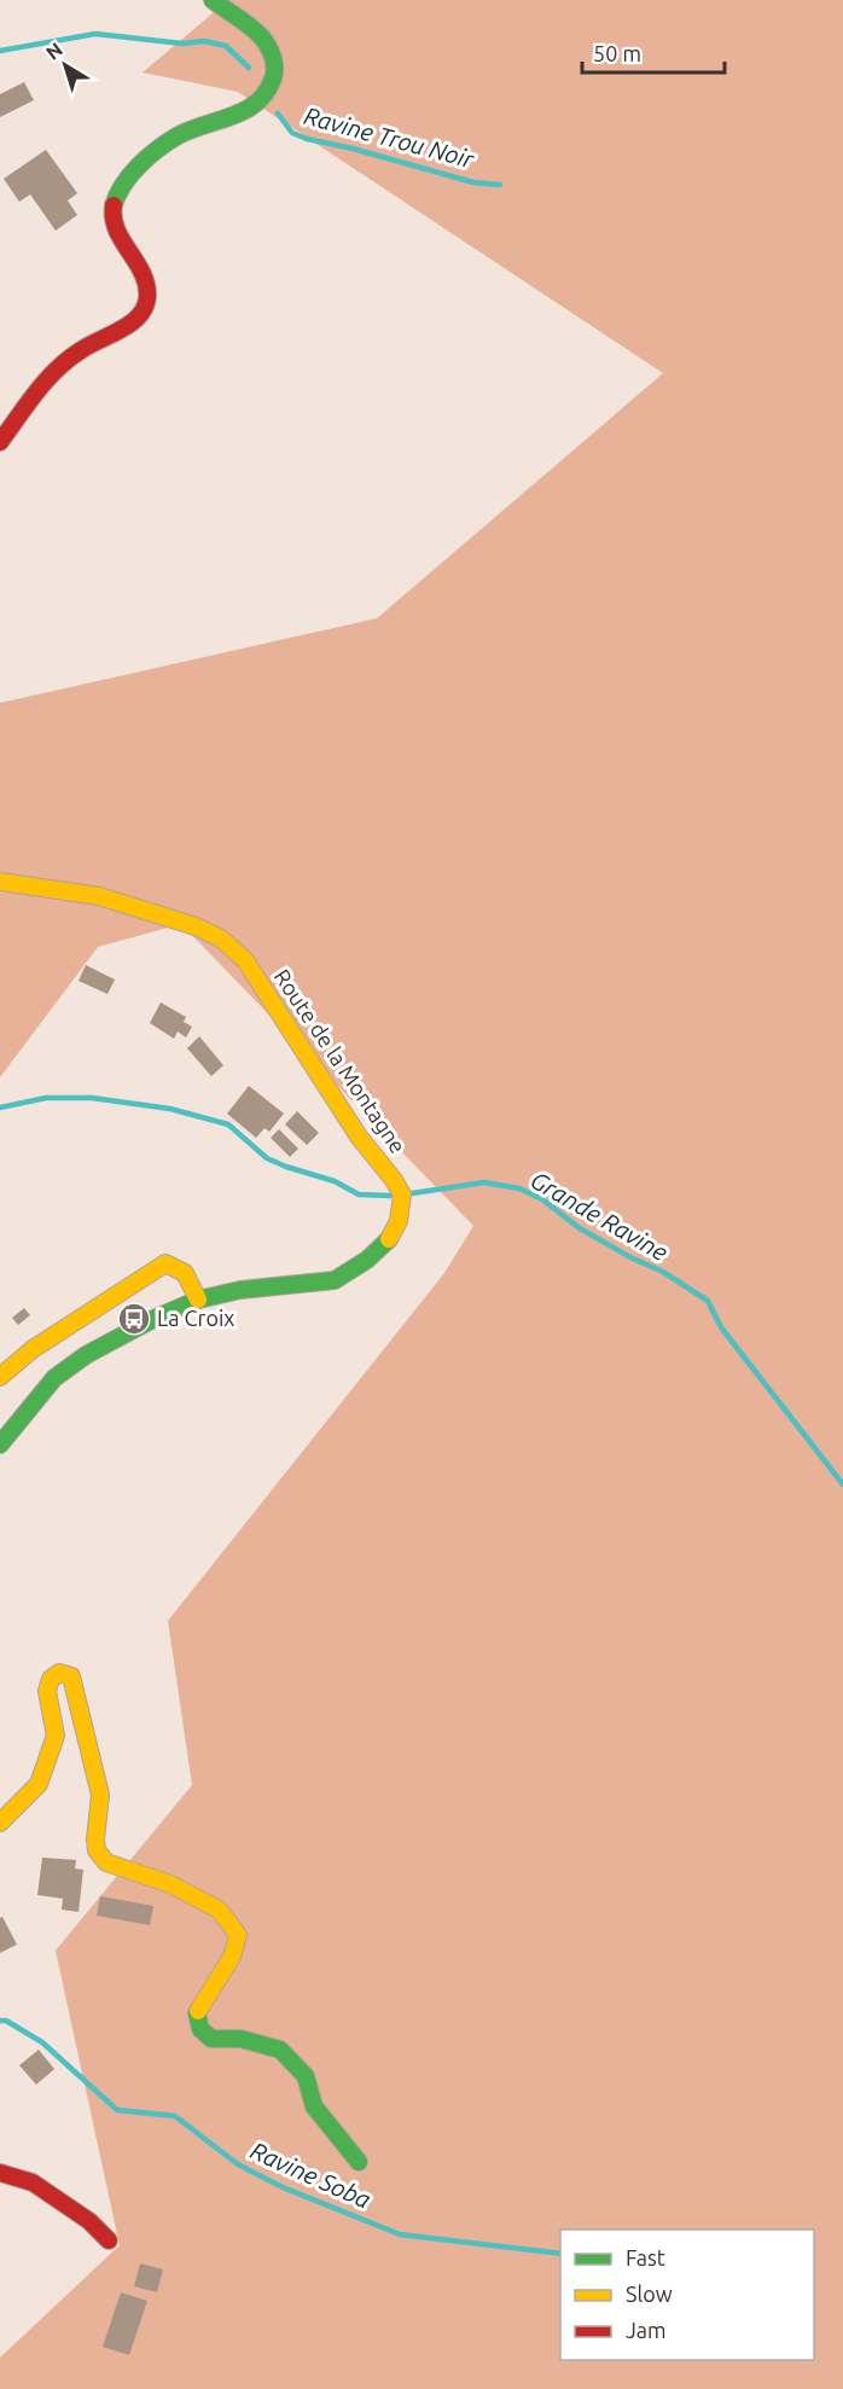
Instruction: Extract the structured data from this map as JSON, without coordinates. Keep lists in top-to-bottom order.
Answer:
{
  "streets": {
    "main road": ["Route de la Montagne"]
  },
  "water": ["Ravine Trou Noir", "Grande Ravine", "Ravine Soba"],
  "places": {
    "bus stop": ["La Croix"]
  },
  "legend": ["Fast", "Slow", "Jam"],
  "scale_bar": "50 m",
  "north": "top left"
}
